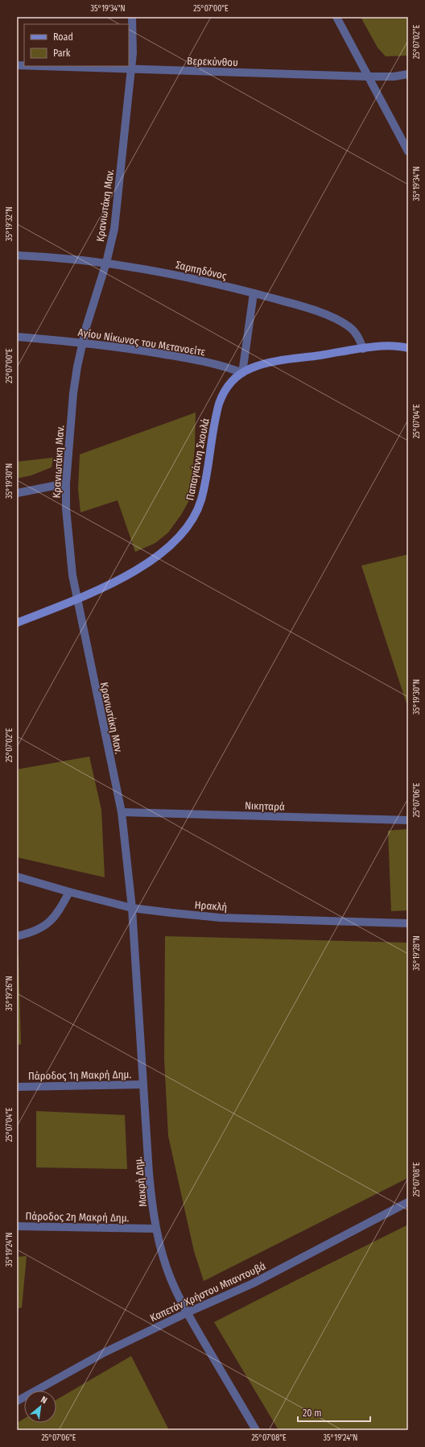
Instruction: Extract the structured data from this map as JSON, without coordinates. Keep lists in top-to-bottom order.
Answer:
{
  "streets": {
    "street": [
      "Βερεκύνθου",
      "Κρανιωτάκη Μαν.",
      "Σαρπηδόνος",
      "Αγίου Νίκωνος του Μετανοείτε",
      "Παπαγιάννη Σκουλά",
      "Νικηταρά",
      "Ηρακλή",
      "Πάροδος 1η Μακρή Δημ.",
      "Μακρή Δημ.",
      "Πάροδος 2η Μακρή Δημ.",
      "Καπετάν Χρήστου Μπαντουβά"
    ]
  },
  "crossings": [
    ["Βερεκύνθου", "Κρανιωτάκη Μαν."],
    ["Κρανιωτάκη Μαν.", "Σαρπηδόνος"],
    ["Κρανιωτάκη Μαν.", "Αγίου Νίκωνος του Μετανοείτε"],
    ["Κρανιωτάκη Μαν.", "Παπαγιάννη Σκουλά"],
    ["Κρανιωτάκη Μαν.", "Νικηταρά"],
    ["Κρανιωτάκη Μαν.", "Ηρακλή"],
    ["Κρανιωτάκη Μαν.", "Μακρή Δημ."],
    ["Σαρπηδόνος", "Παπαγιάννη Σκουλά"],
    ["Αγίου Νίκωνος του Μετανοείτε", "Παπαγιάννη Σκουλά"],
    ["Ηρακλή", "Μακρή Δημ."],
    ["Πάροδος 1η Μακρή Δημ.", "Μακρή Δημ."],
    ["Μακρή Δημ.", "Πάροδος 2η Μακρή Δημ."],
    ["Μακρή Δημ.", "Καπετάν Χρήστου Μπαντουβά"]
  ],
  "legend": ["Road", "Park"],
  "scale_bar": "20 m",
  "north": "top right",
  "coordinates": [
    "35°19'34\"N",
    "25°07'00\"E",
    "25°07'02\"E",
    "35°19'32\"N",
    "25°07'04\"E",
    "35°19'30\"N",
    "25°07'06\"E",
    "35°19'28\"N",
    "35°19'26\"N",
    "25°07'08\"E",
    "35°19'24\"N"
  ]
}
